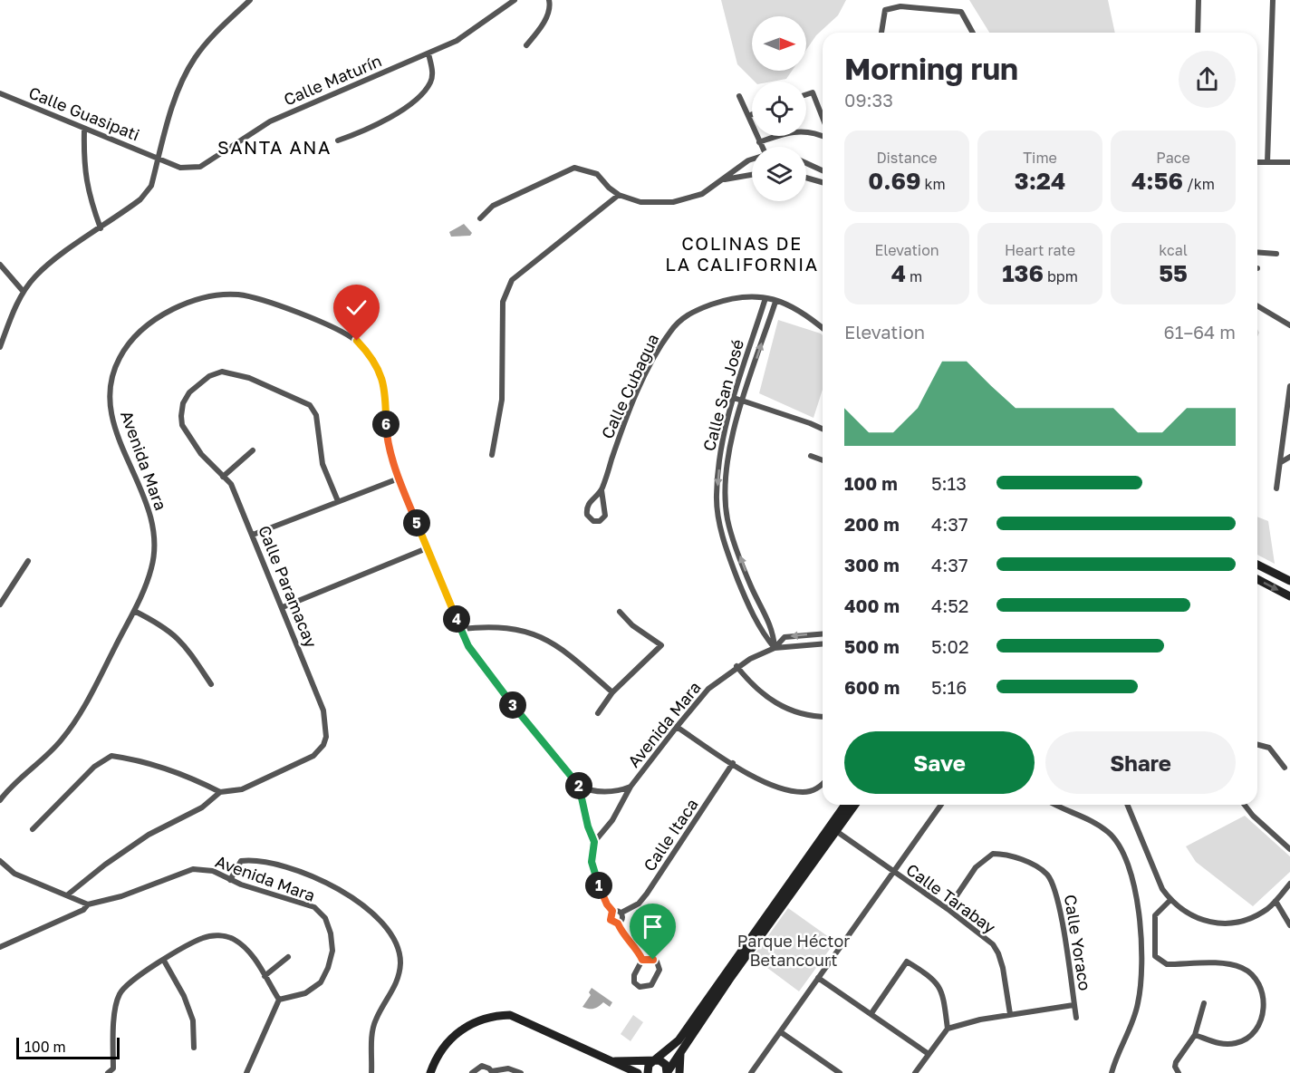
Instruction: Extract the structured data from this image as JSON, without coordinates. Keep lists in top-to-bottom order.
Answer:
{
  "streets": {
    "street": [
      "Calle Maturín",
      "Calle Guasipati",
      "Calle Cubagua",
      "Calle San José",
      "Avenida Mara",
      "Calle Paramacay",
      "Calle Itaca",
      "Calle Tarabay",
      "Calle Yoraco"
    ]
  },
  "crossings": [
    ["Calle Maturín", "Calle Guasipati"],
    ["Calle Cubagua", "Calle San José"],
    ["Calle San José", "Avenida Mara"],
    ["Calle Tarabay", "Calle Yoraco"]
  ],
  "districts": ["SANTA ANA", "COLINAS DE LA CALIFORNIA"],
  "parks": ["Parque Héctor Betancourt"],
  "scale_bar": "100 m",
  "north": "right",
  "page": {
    "heading": ["Morning run", "09:33"],
    "stats": [
      ["Distance", "0.69 km"],
      ["Time", "3:24"],
      ["Pace", "4:56 /km"],
      ["Elevation", "4 m"],
      ["Heart rate", "136 bpm"],
      ["kcal", "55"]
    ],
    "chart": ["Elevation", "61–64 m"],
    "pins": [
      "6",
      "5",
      "4",
      "3",
      "2",
      "1"
    ],
    "list": [
      {
        "name": "100 m",
        "note": "5:13"
      },
      {
        "name": "200 m",
        "note": "4:37"
      },
      {
        "name": "300 m",
        "note": "4:37"
      },
      {
        "name": "400 m",
        "note": "4:52"
      },
      {
        "name": "500 m",
        "note": "5:02"
      },
      {
        "name": "600 m",
        "note": "5:16"
      }
    ],
    "buttons": ["Save", "Share"],
    "scale": "100 m"
  }
}
